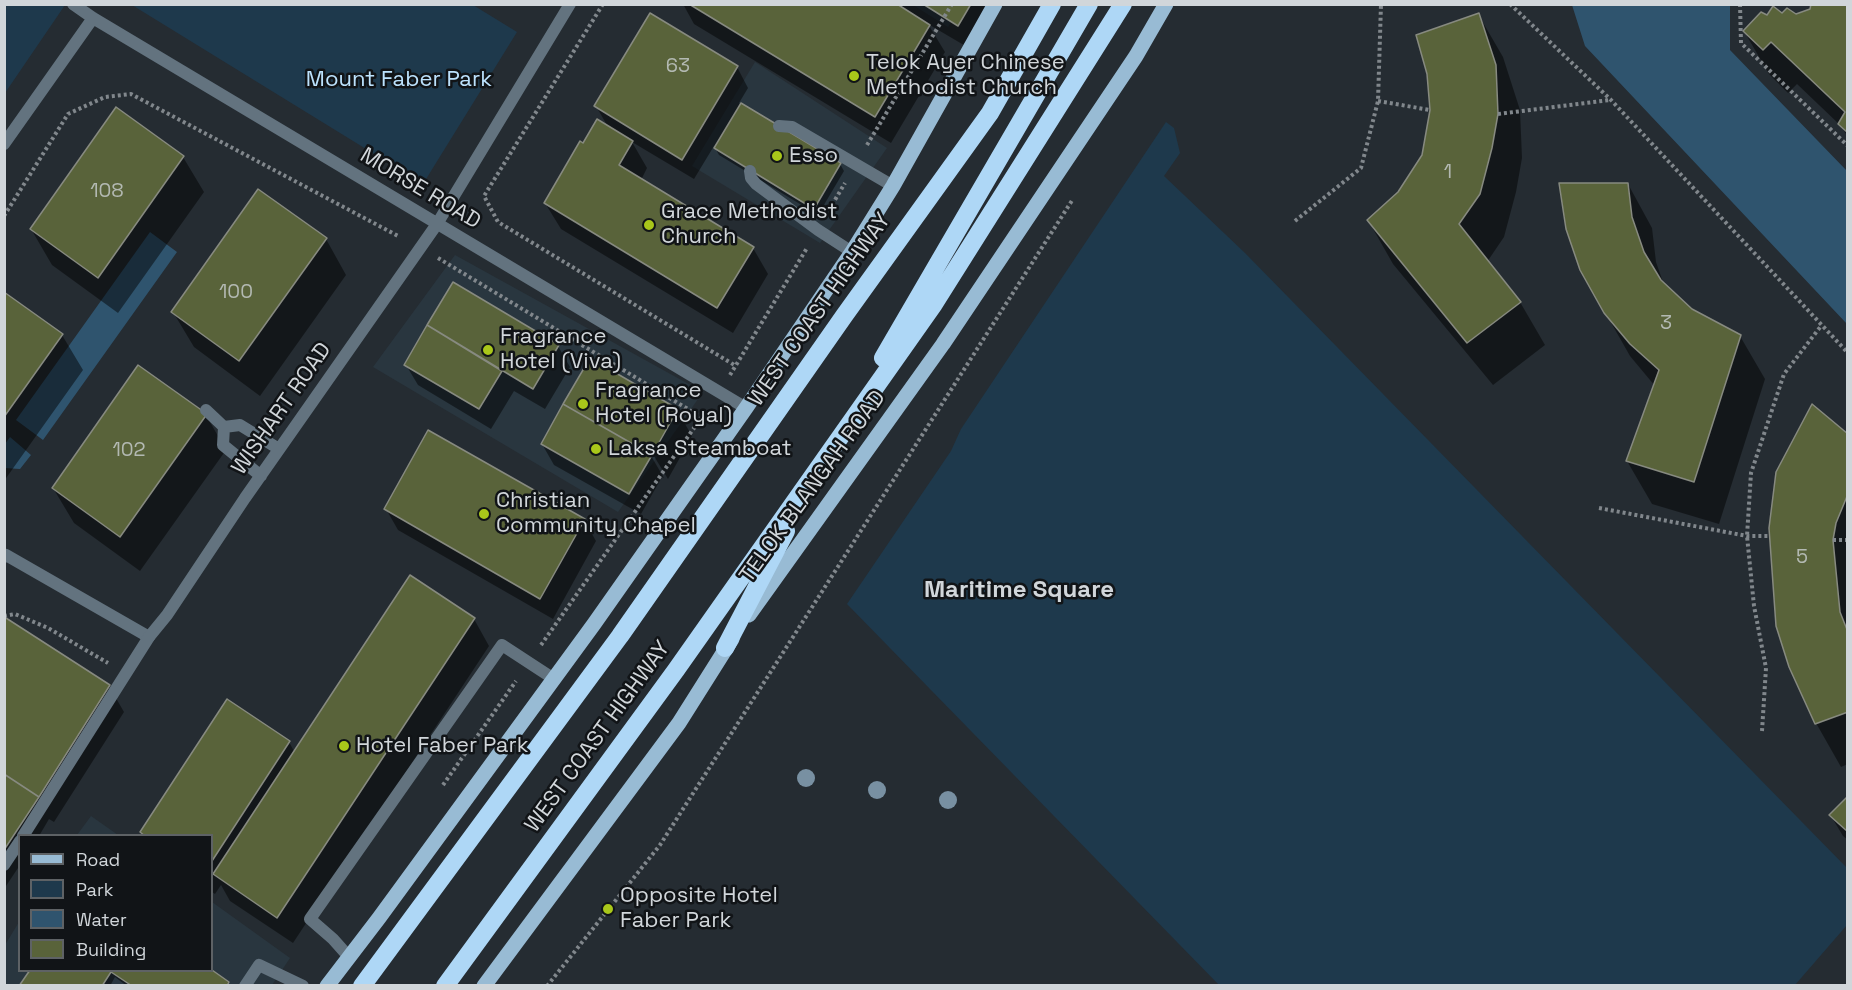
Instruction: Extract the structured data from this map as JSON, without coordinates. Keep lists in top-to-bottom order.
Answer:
{
  "streets": {
    "highway": ["WEST COAST HIGHWAY"],
    "main road": ["TELOK BLANGAH ROAD"],
    "street": ["MORSE ROAD", "WISHART ROAD"]
  },
  "crossings": [
    ["MORSE ROAD", "WISHART ROAD"]
  ],
  "districts": ["Maritime Square"],
  "parks": ["Mount Faber Park"],
  "places": [
    "Telok Ayer Chinese Methodist Church",
    "Esso",
    "Grace Methodist Church",
    "Fragrance Hotel (Viva)",
    "Fragrance Hotel (Royal)",
    "Laksa Steamboat",
    "Christian Community Chapel",
    "Hotel Faber Park",
    "Opposite Hotel Faber Park"
  ],
  "house_numbers": [
    "63",
    "1",
    "108",
    "100",
    "3",
    "102",
    "5"
  ],
  "legend": [
    "Road",
    "Park",
    "Water",
    "Building"
  ]
}
